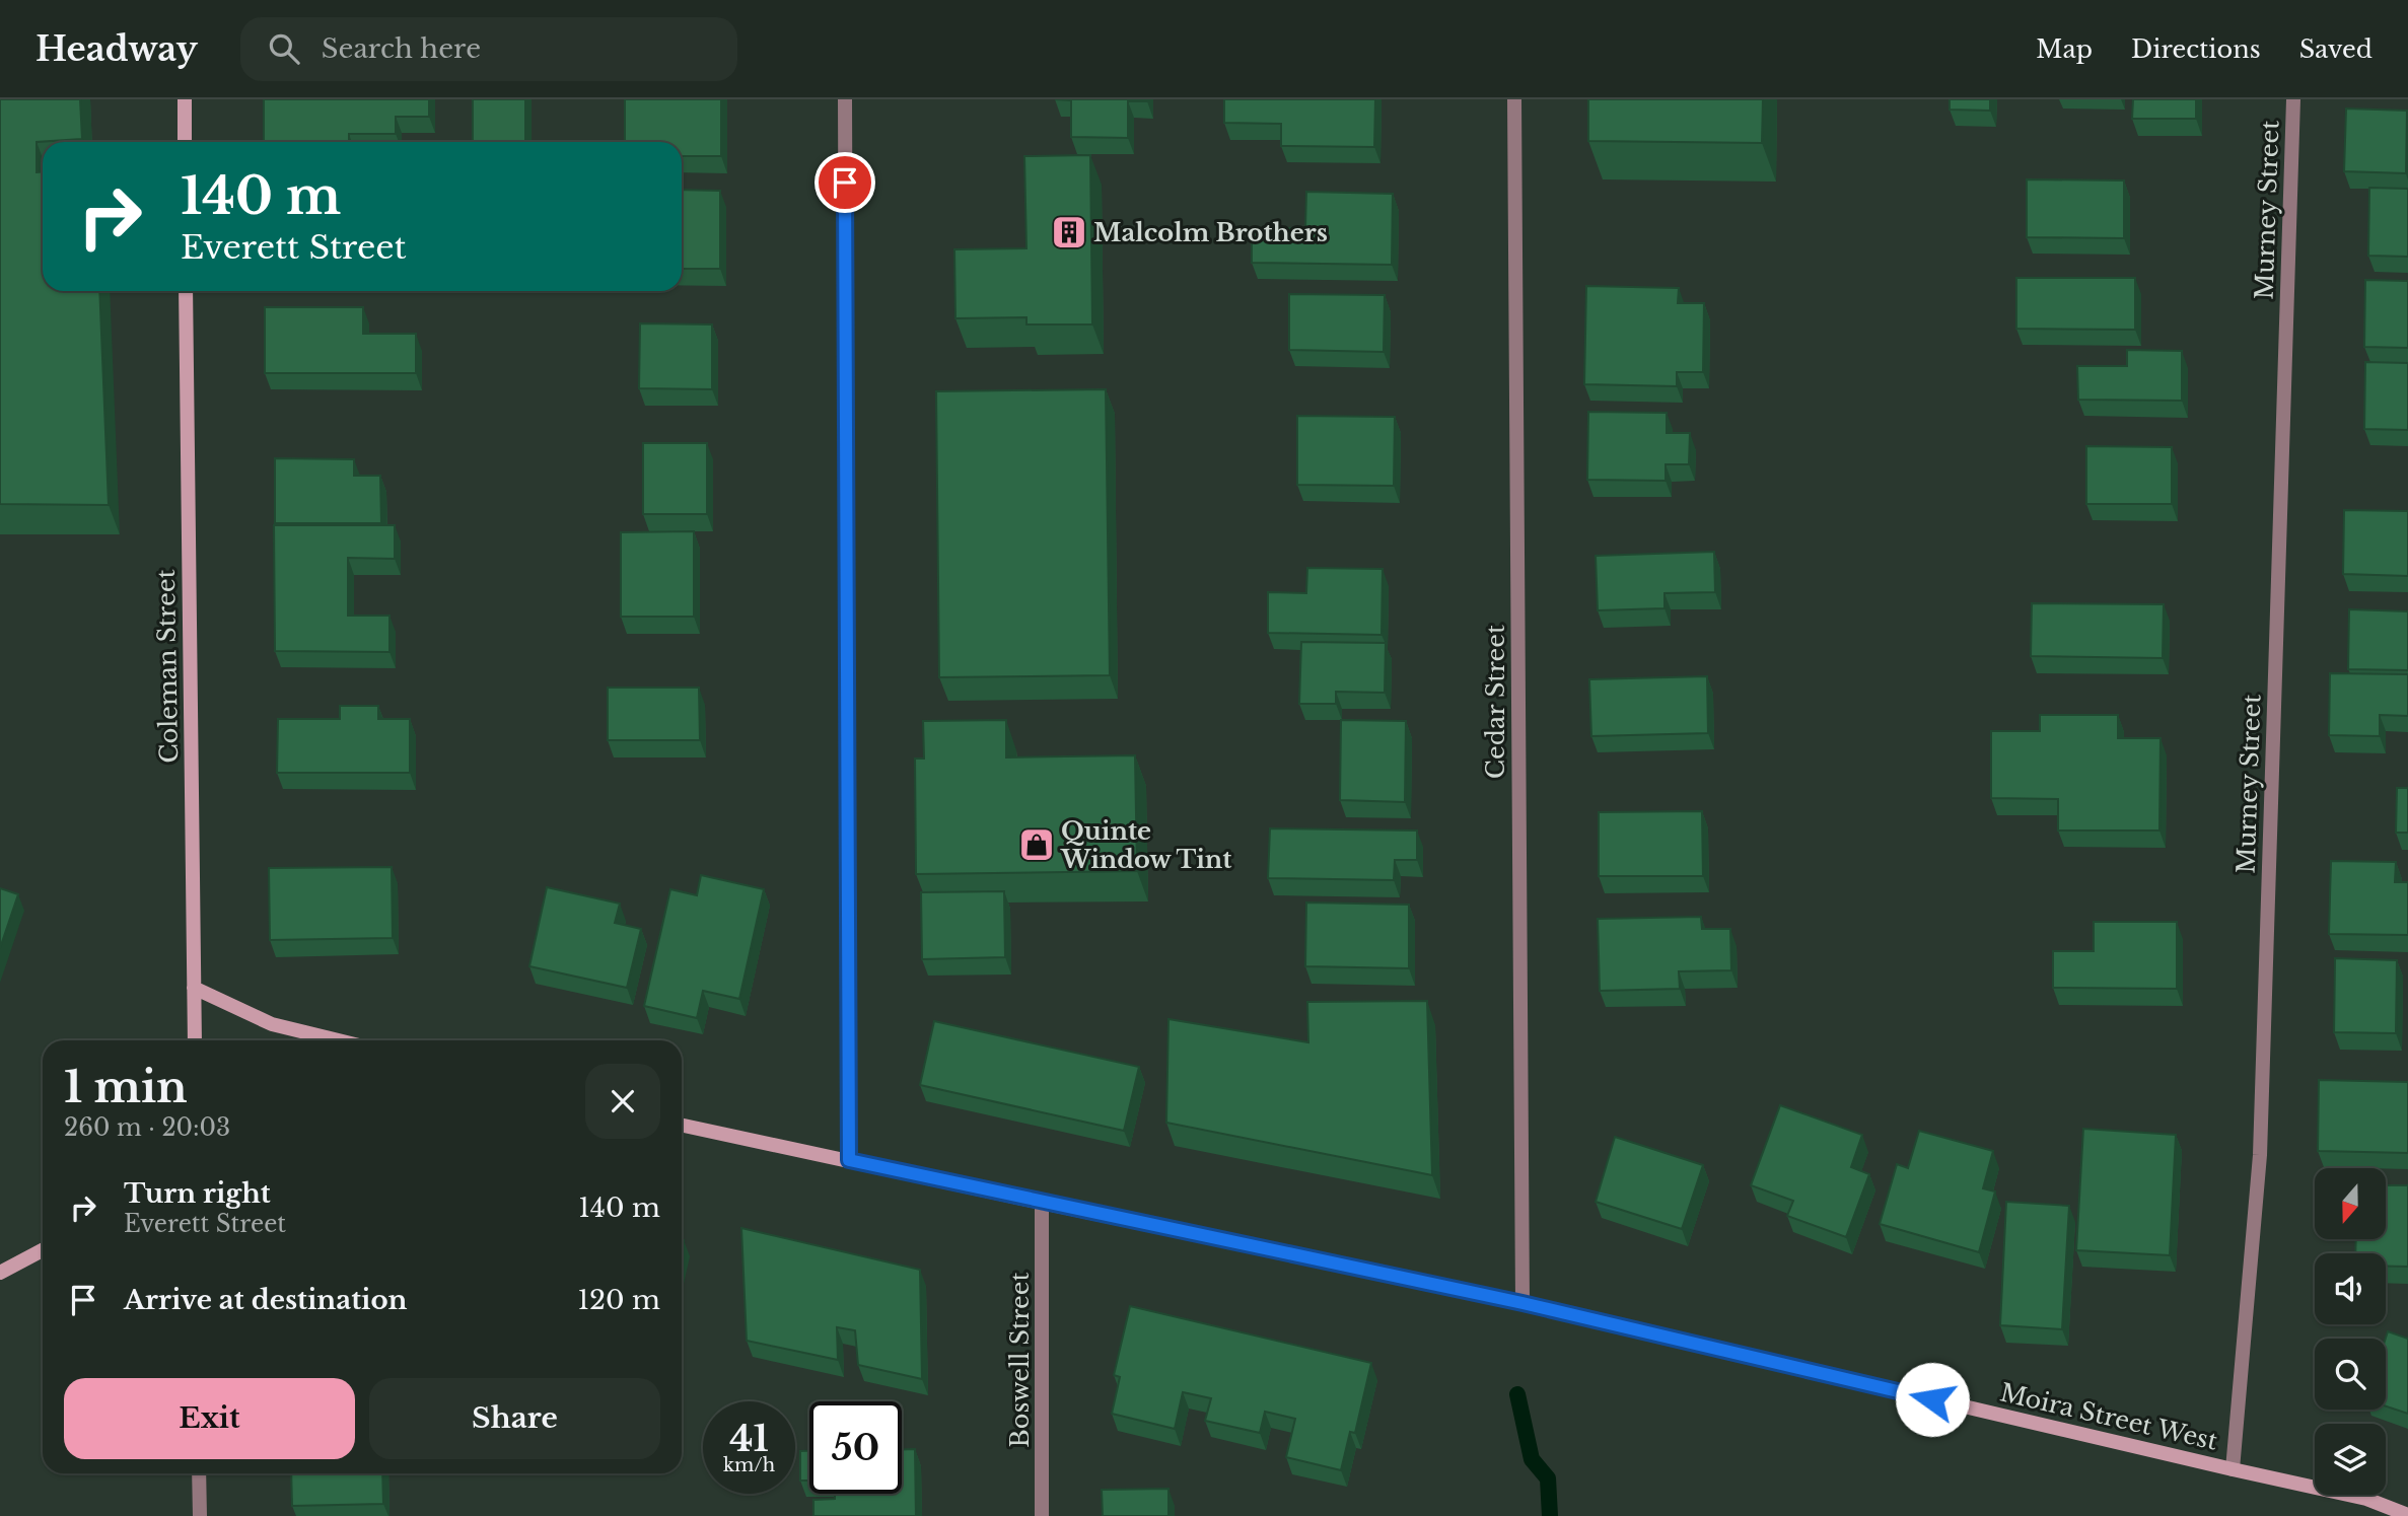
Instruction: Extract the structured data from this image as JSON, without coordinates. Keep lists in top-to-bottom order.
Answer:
{
  "streets": {
    "main road": ["Coleman Street", "Moira Street West"],
    "street": ["Murney Street", "Cedar Street", "Boswell Street"]
  },
  "crossings": [
    ["Murney Street", "Moira Street West"],
    ["Cedar Street", "Moira Street West"],
    ["Boswell Street", "Moira Street West"]
  ],
  "places": {
    "building": ["Malcolm Brothers"],
    "shop": ["Quinte Window Tint"]
  },
  "north": "bottom",
  "page": {
    "header": "Headway",
    "search": "Search here",
    "nav": ["Map", "Directions", "Saved"],
    "turn": ["140 m", "Everett Street"],
    "heading": ["1 min", "260 m · 20:03"],
    "list": [
      {
        "name": "Turn right",
        "note": "Everett Street",
        "value": "140 m"
      },
      {
        "name": "Arrive at destination",
        "value": "120 m"
      }
    ],
    "buttons": ["Exit", "Share"],
    "speed": "41 km/h",
    "limit": "50"
  }
}
